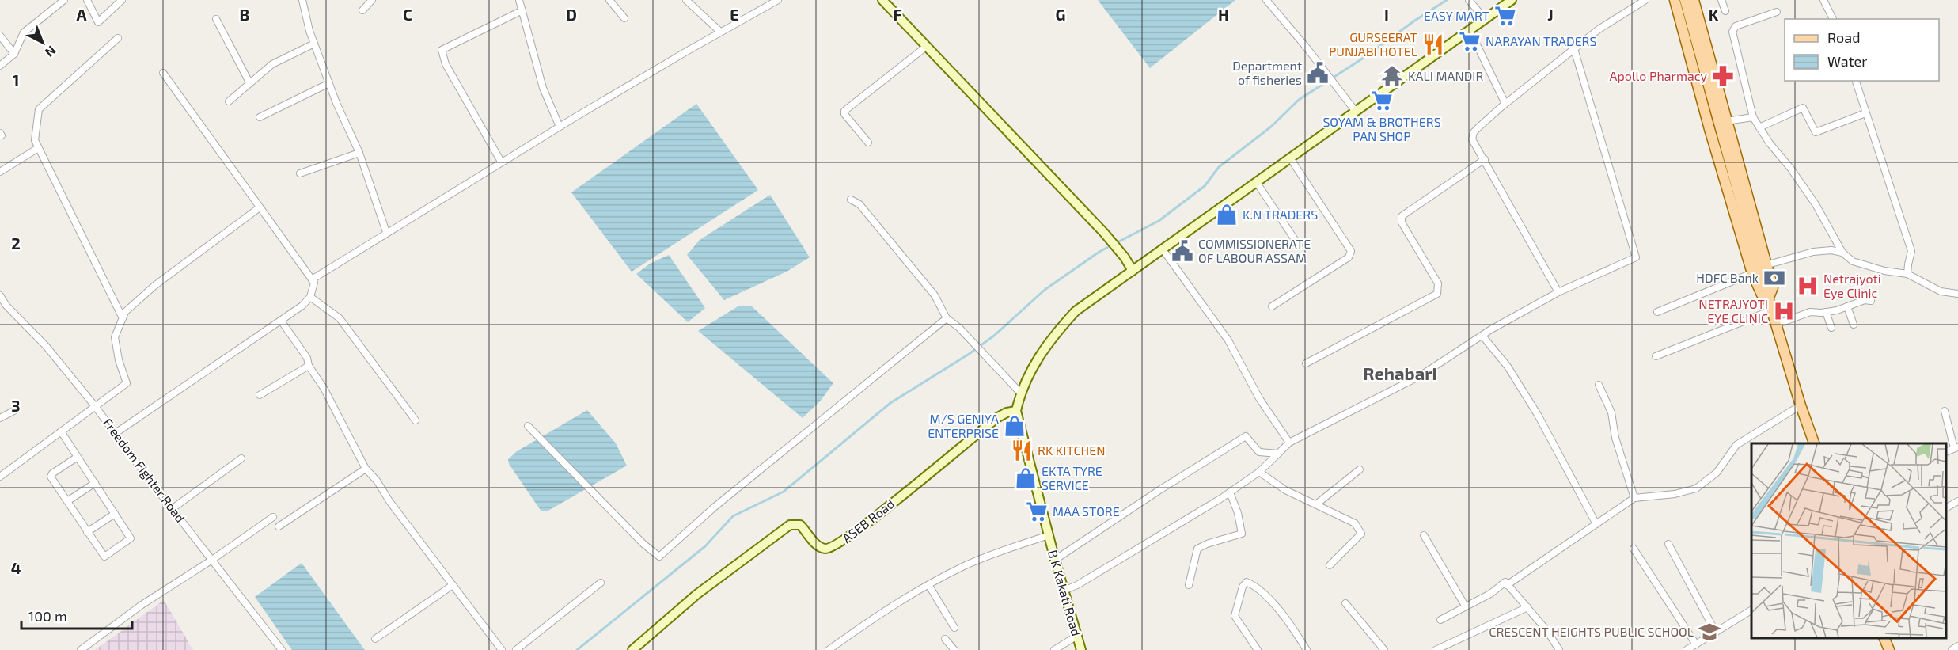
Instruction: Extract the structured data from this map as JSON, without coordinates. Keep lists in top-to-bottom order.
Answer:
{
  "streets": {
    "main road": ["ASEB Road", "B K Kakati Road"],
    "street": ["Freedom Fighter Road"]
  },
  "crossings": [
    ["ASEB Road", "B K Kakati Road"]
  ],
  "districts": ["Rehabari"],
  "places": {
    "supermarket": [
      "EASY MART",
      "NARAYAN TRADERS",
      "SOYAM & BROTHERS PAN SHOP",
      "MAA STORE"
    ],
    "restaurant": ["GURSEERAT PUNJABI HOTEL", "RK KITCHEN"],
    "public building": ["Department of fisheries", "COMMISSIONERATE OF LABOUR ASSAM"],
    "temple": ["KALI MANDIR"],
    "pharmacy": ["Apollo Pharmacy"],
    "shop": ["K.N TRADERS", "M/S GENIYA ENTERPRISE", "EKTA TYRE SERVICE"],
    "bank": ["HDFC Bank"],
    "hospital": ["Netrajyoti Eye Clinic", "NETRAJYOTI EYE CLINIC"],
    "school or university": ["CRESCENT HEIGHTS PUBLIC SCHOOL"]
  },
  "legend": ["Road", "Water"],
  "scale_bar": "100 m",
  "north": "bottom right",
  "grid": {
    "columns": [
      "A",
      "B",
      "C",
      "D",
      "E",
      "F",
      "G",
      "H",
      "I",
      "J",
      "K"
    ],
    "rows": [
      "1",
      "2",
      "3",
      "4"
    ]
  }
}
